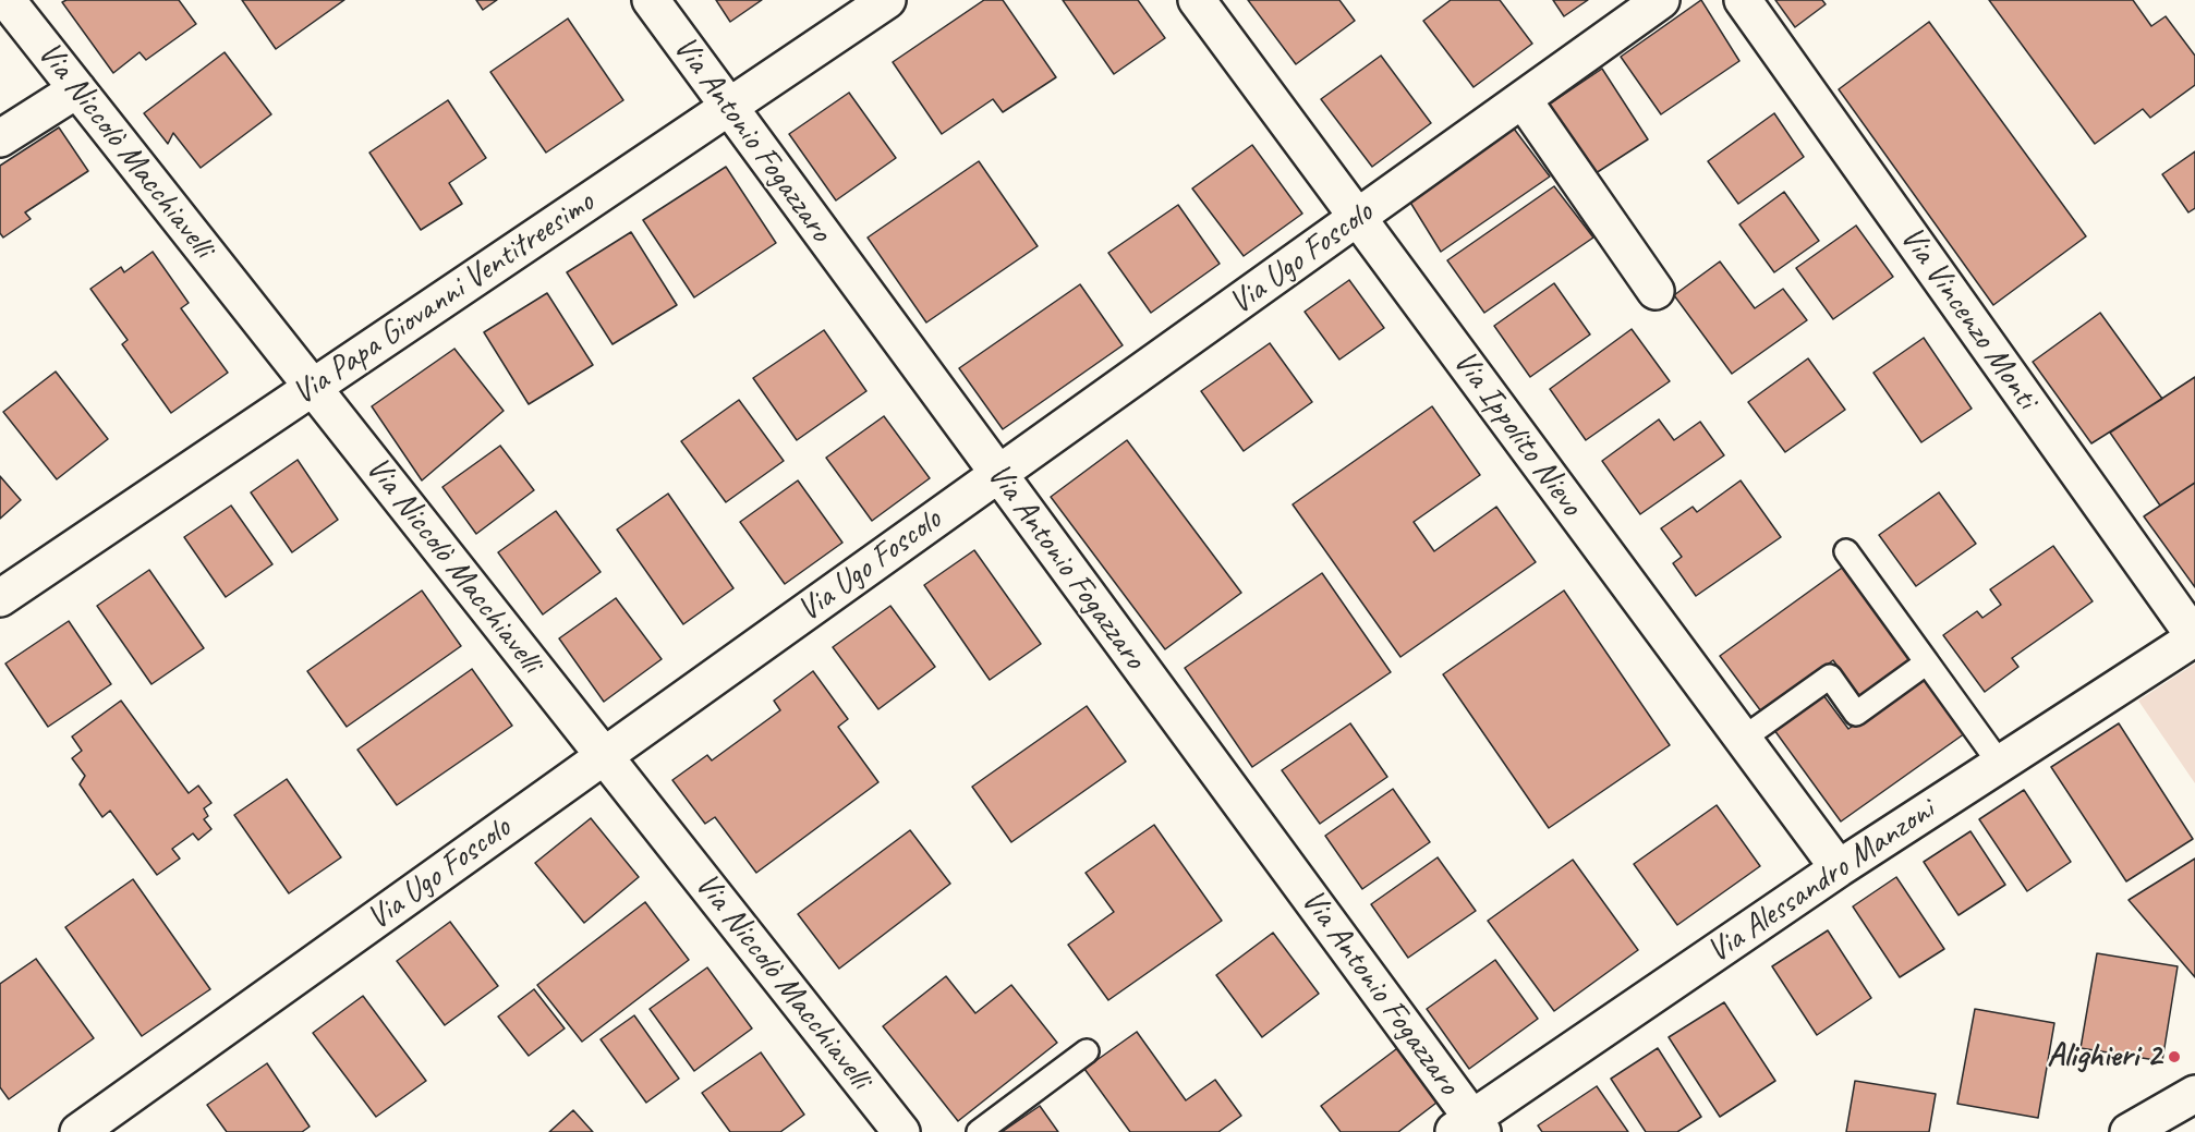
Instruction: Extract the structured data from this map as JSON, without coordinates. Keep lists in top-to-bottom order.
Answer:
{
  "streets": {
    "street": [
      "Via Antonio Fogazzaro",
      "Via Niccolò Macchiavelli",
      "Via Ugo Foscolo",
      "Via Papa Giovanni Ventitreesimo",
      "Via Vincenzo Monti",
      "Via Ippolito Nievo",
      "Via Alessandro Manzoni"
    ]
  },
  "crossings": [
    ["Via Antonio Fogazzaro", "Via Ugo Foscolo"],
    ["Via Antonio Fogazzaro", "Via Papa Giovanni Ventitreesimo"],
    ["Via Antonio Fogazzaro", "Via Alessandro Manzoni"],
    ["Via Niccolò Macchiavelli", "Via Ugo Foscolo"],
    ["Via Niccolò Macchiavelli", "Via Papa Giovanni Ventitreesimo"],
    ["Via Ugo Foscolo", "Via Ippolito Nievo"],
    ["Via Vincenzo Monti", "Via Alessandro Manzoni"],
    ["Via Ippolito Nievo", "Via Alessandro Manzoni"]
  ],
  "places": ["Alighieri 2"]
}
